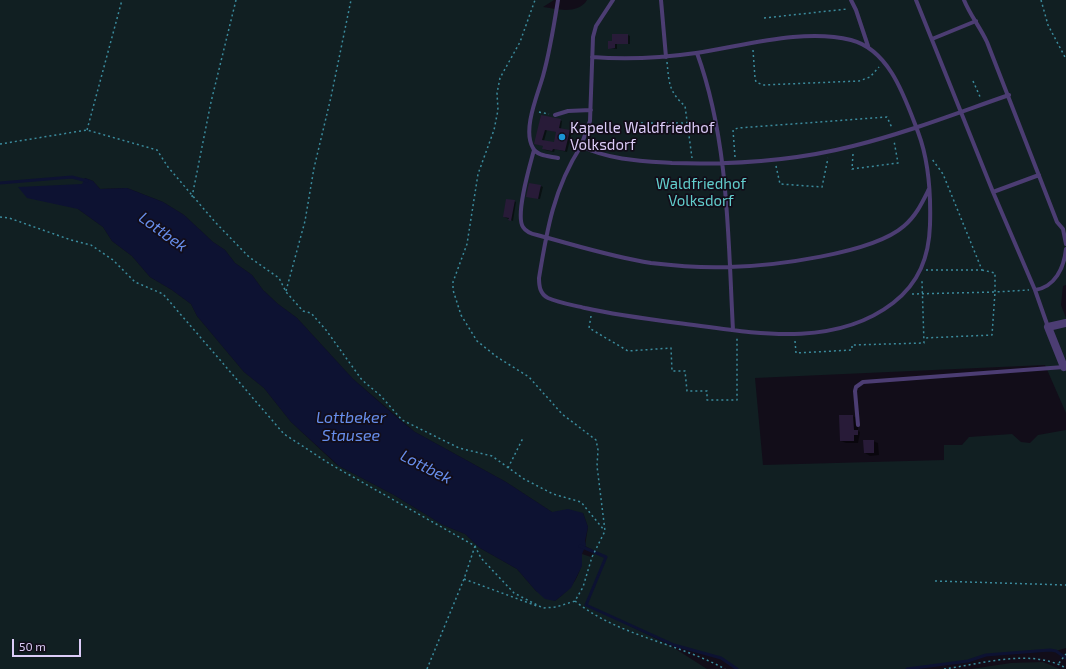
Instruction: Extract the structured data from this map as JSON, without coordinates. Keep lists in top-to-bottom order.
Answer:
{
  "water": ["Lottbek", "Lottbeker Stausee"],
  "parks": ["Waldfriedhof Volksdorf"],
  "places": ["Kapelle Waldfriedhof Volksdorf"],
  "scale_bar": "50 m"
}
